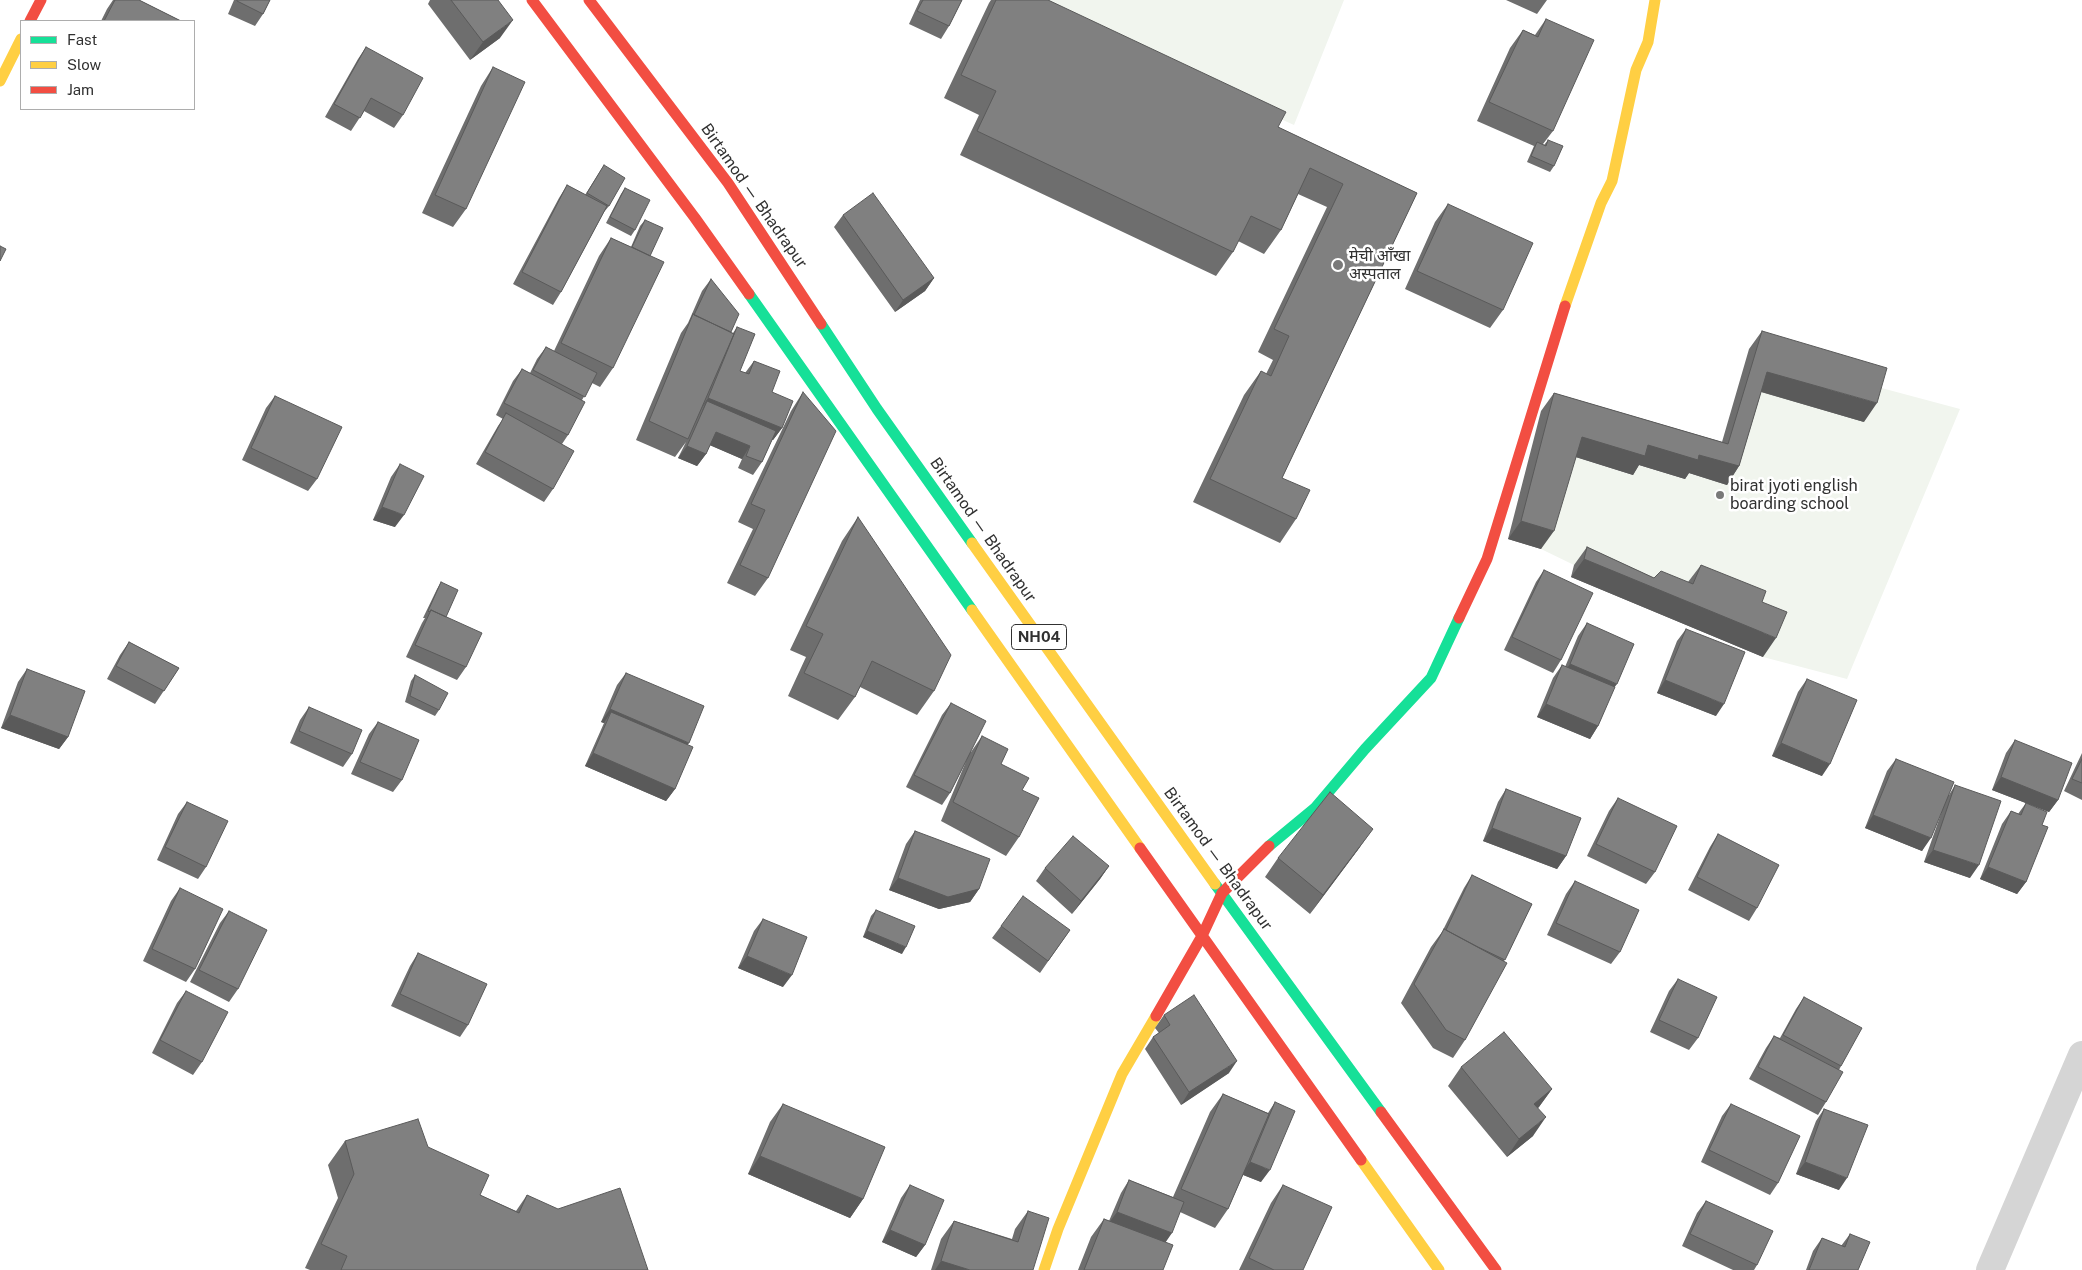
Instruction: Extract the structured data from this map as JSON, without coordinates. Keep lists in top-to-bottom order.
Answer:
{
  "streets": {
    "main road": ["Birtamod — Bhadrapur", "NH04"]
  },
  "places": ["मेची आँखा अस्पताल", "birat jyoti english boarding school"],
  "legend": ["Fast", "Slow", "Jam"]
}
